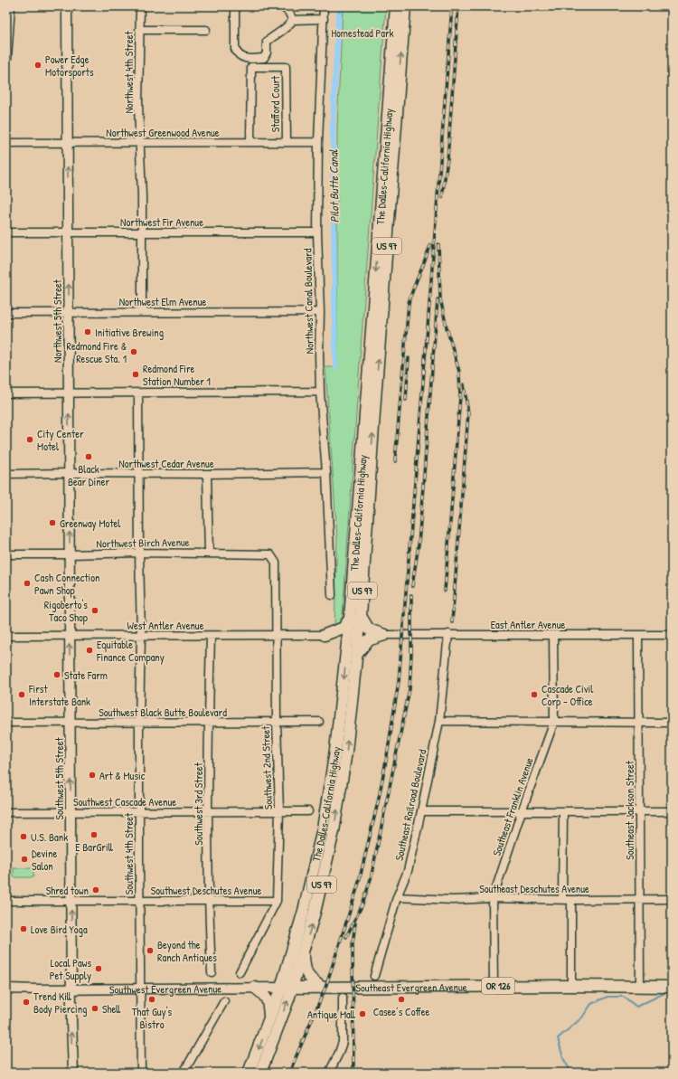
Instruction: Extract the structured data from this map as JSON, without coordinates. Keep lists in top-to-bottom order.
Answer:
{
  "streets": {
    "highway": [
      "The Dalles-California Highway",
      "US 97",
      "OR 126",
      "Southeast Evergreen Avenue",
      "Southwest Evergreen Avenue"
    ],
    "main road": ["Northwest 5th Street", "Southwest 5th Street"],
    "street": [
      "Northwest 4th Street",
      "Stafford Court",
      "Northwest Greenwood Avenue",
      "Northwest Fir Avenue",
      "Northwest Elm Avenue",
      "Northwest Canal Boulevard",
      "Northwest Cedar Avenue",
      "Northwest Birch Avenue",
      "East Antler Avenue",
      "West Antler Avenue",
      "Southwest Black Butte Boulevard",
      "Southwest 2nd Street",
      "Southwest Cascade Avenue",
      "Southwest 3rd Street",
      "Southeast Railroad Boulevard",
      "Southeast Franklin Avenue",
      "Southeast Jackson Street",
      "Southwest 4th Street",
      "Southeast Deschutes Avenue",
      "Southwest Deschutes Avenue"
    ]
  },
  "crossings": [
    ["Northwest 4th Street", "Northwest Greenwood Avenue"],
    ["Northwest 4th Street", "Northwest Fir Avenue"],
    ["Northwest 4th Street", "Northwest Elm Avenue"],
    ["Stafford Court", "Northwest Greenwood Avenue"],
    ["Northwest Greenwood Avenue", "Northwest Canal Boulevard"],
    ["Northwest Greenwood Avenue", "Northwest 5th Street"],
    ["The Dalles-California Highway", "Southwest Evergreen Avenue"],
    ["Northwest Fir Avenue", "Northwest Canal Boulevard"],
    ["Northwest Fir Avenue", "Northwest 5th Street"],
    ["Northwest Elm Avenue", "Northwest Canal Boulevard"],
    ["Northwest Elm Avenue", "Northwest 5th Street"],
    ["Northwest Canal Boulevard", "Northwest Cedar Avenue"],
    ["Northwest 5th Street", "Northwest Cedar Avenue"],
    ["Northwest 5th Street", "Northwest Birch Avenue"],
    ["Northwest 5th Street", "West Antler Avenue"],
    ["Northwest 5th Street", "Southwest 5th Street"],
    ["Northwest Birch Avenue", "Southwest 2nd Street"],
    ["East Antler Avenue", "Southeast Railroad Boulevard"],
    ["East Antler Avenue", "Southeast Franklin Avenue"],
    ["East Antler Avenue", "Southeast Jackson Street"],
    ["West Antler Avenue", "Southwest 2nd Street"],
    ["West Antler Avenue", "Southwest 5th Street"],
    ["West Antler Avenue", "Southwest 3rd Street"],
    ["West Antler Avenue", "Southwest 4th Street"],
    ["Southwest Black Butte Boulevard", "Southwest 2nd Street"],
    ["Southwest Black Butte Boulevard", "Southwest 5th Street"],
    ["Southwest Black Butte Boulevard", "Southwest 3rd Street"],
    ["Southwest Black Butte Boulevard", "Southwest 4th Street"],
    ["Southwest 2nd Street", "Southwest Cascade Avenue"],
    ["Southwest 2nd Street", "Southwest Deschutes Avenue"],
    ["Southwest 5th Street", "Southwest Cascade Avenue"],
    ["Southwest 5th Street", "Southwest Deschutes Avenue"],
    ["Southwest 5th Street", "Southwest Evergreen Avenue"],
    ["Southwest Cascade Avenue", "Southwest 3rd Street"],
    ["Southwest Cascade Avenue", "Southwest 4th Street"],
    ["Southwest 3rd Street", "Southwest Deschutes Avenue"],
    ["Southeast Railroad Boulevard", "Southeast Deschutes Avenue"],
    ["Southeast Franklin Avenue", "Southeast Deschutes Avenue"],
    ["Southeast Franklin Avenue", "Southeast Evergreen Avenue"],
    ["Southeast Jackson Street", "Southeast Deschutes Avenue"],
    ["Southeast Jackson Street", "Southeast Evergreen Avenue"],
    ["Southwest 4th Street", "Southwest Deschutes Avenue"],
    ["Southwest 4th Street", "Southwest Evergreen Avenue"],
    ["Southeast Evergreen Avenue", "Southwest Evergreen Avenue"]
  ],
  "one_way": ["Northwest 5th Street", "Southwest 5th Street"],
  "water": ["Pilot Butte Canal"],
  "parks": ["Homestead Park"],
  "places": [
    "Power Edge Motorsports",
    "Initiative Brewing",
    "Redmond Fire & Rescue Sta. 1",
    "Redmond Fire Station Number 1",
    "City Center Motel",
    "Black Bear Diner",
    "Greenway Motel",
    "Cash Connection Pawn Shop",
    "Rigoberto's Taco Shop",
    "Equitable Finance Company",
    "State Farm",
    "First Interstate Bank",
    "Cascade Civil Corp - Office",
    "Art & Music",
    "E BarGrill",
    "U.S. Bank",
    "Devine Salon",
    "Shred town",
    "Love Bird Yoga",
    "Beyond the Ranch Antiques",
    "Local Paws Pet Supply",
    "That Guy's Bistro",
    "Casee’s Coffee",
    "Trend Kill Body Piercing",
    "Shell",
    "Antique Mall"
  ]
}
